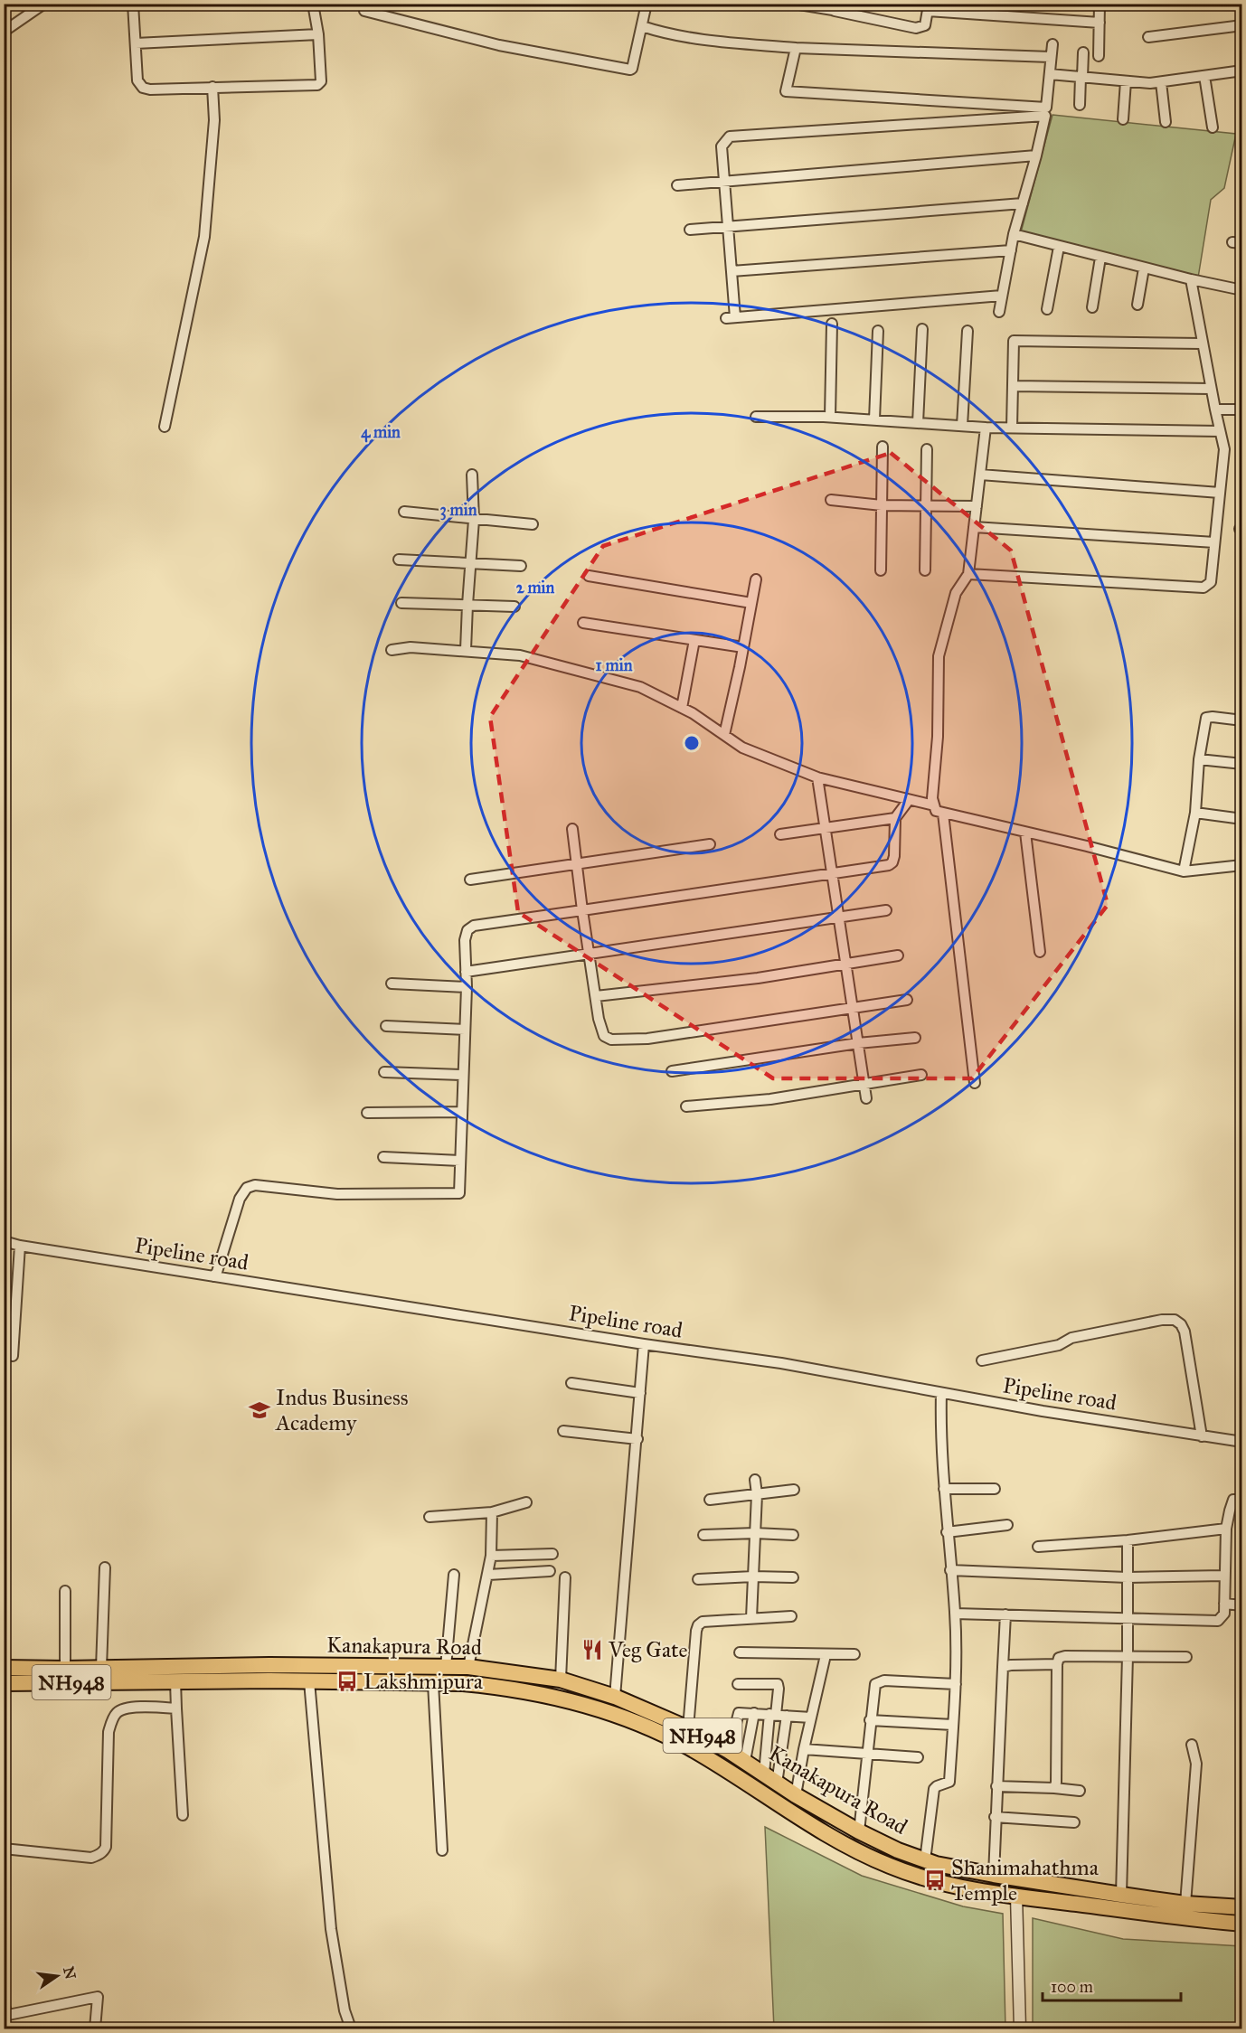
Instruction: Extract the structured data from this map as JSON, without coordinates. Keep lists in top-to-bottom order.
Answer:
{
  "streets": {
    "highway": ["Kanakapura Road", "NH948"],
    "street": ["Pipeline road"]
  },
  "places": {
    "school or university": ["Indus Business Academy"],
    "restaurant": ["Veg Gate"],
    "bus stop": ["Lakshmipura", "Shanimahathma Temple"]
  },
  "scale_bar": "100 m",
  "north": "right",
  "rings": [
    "4 min",
    "3 min",
    "2 min",
    "1 min"
  ]
}
